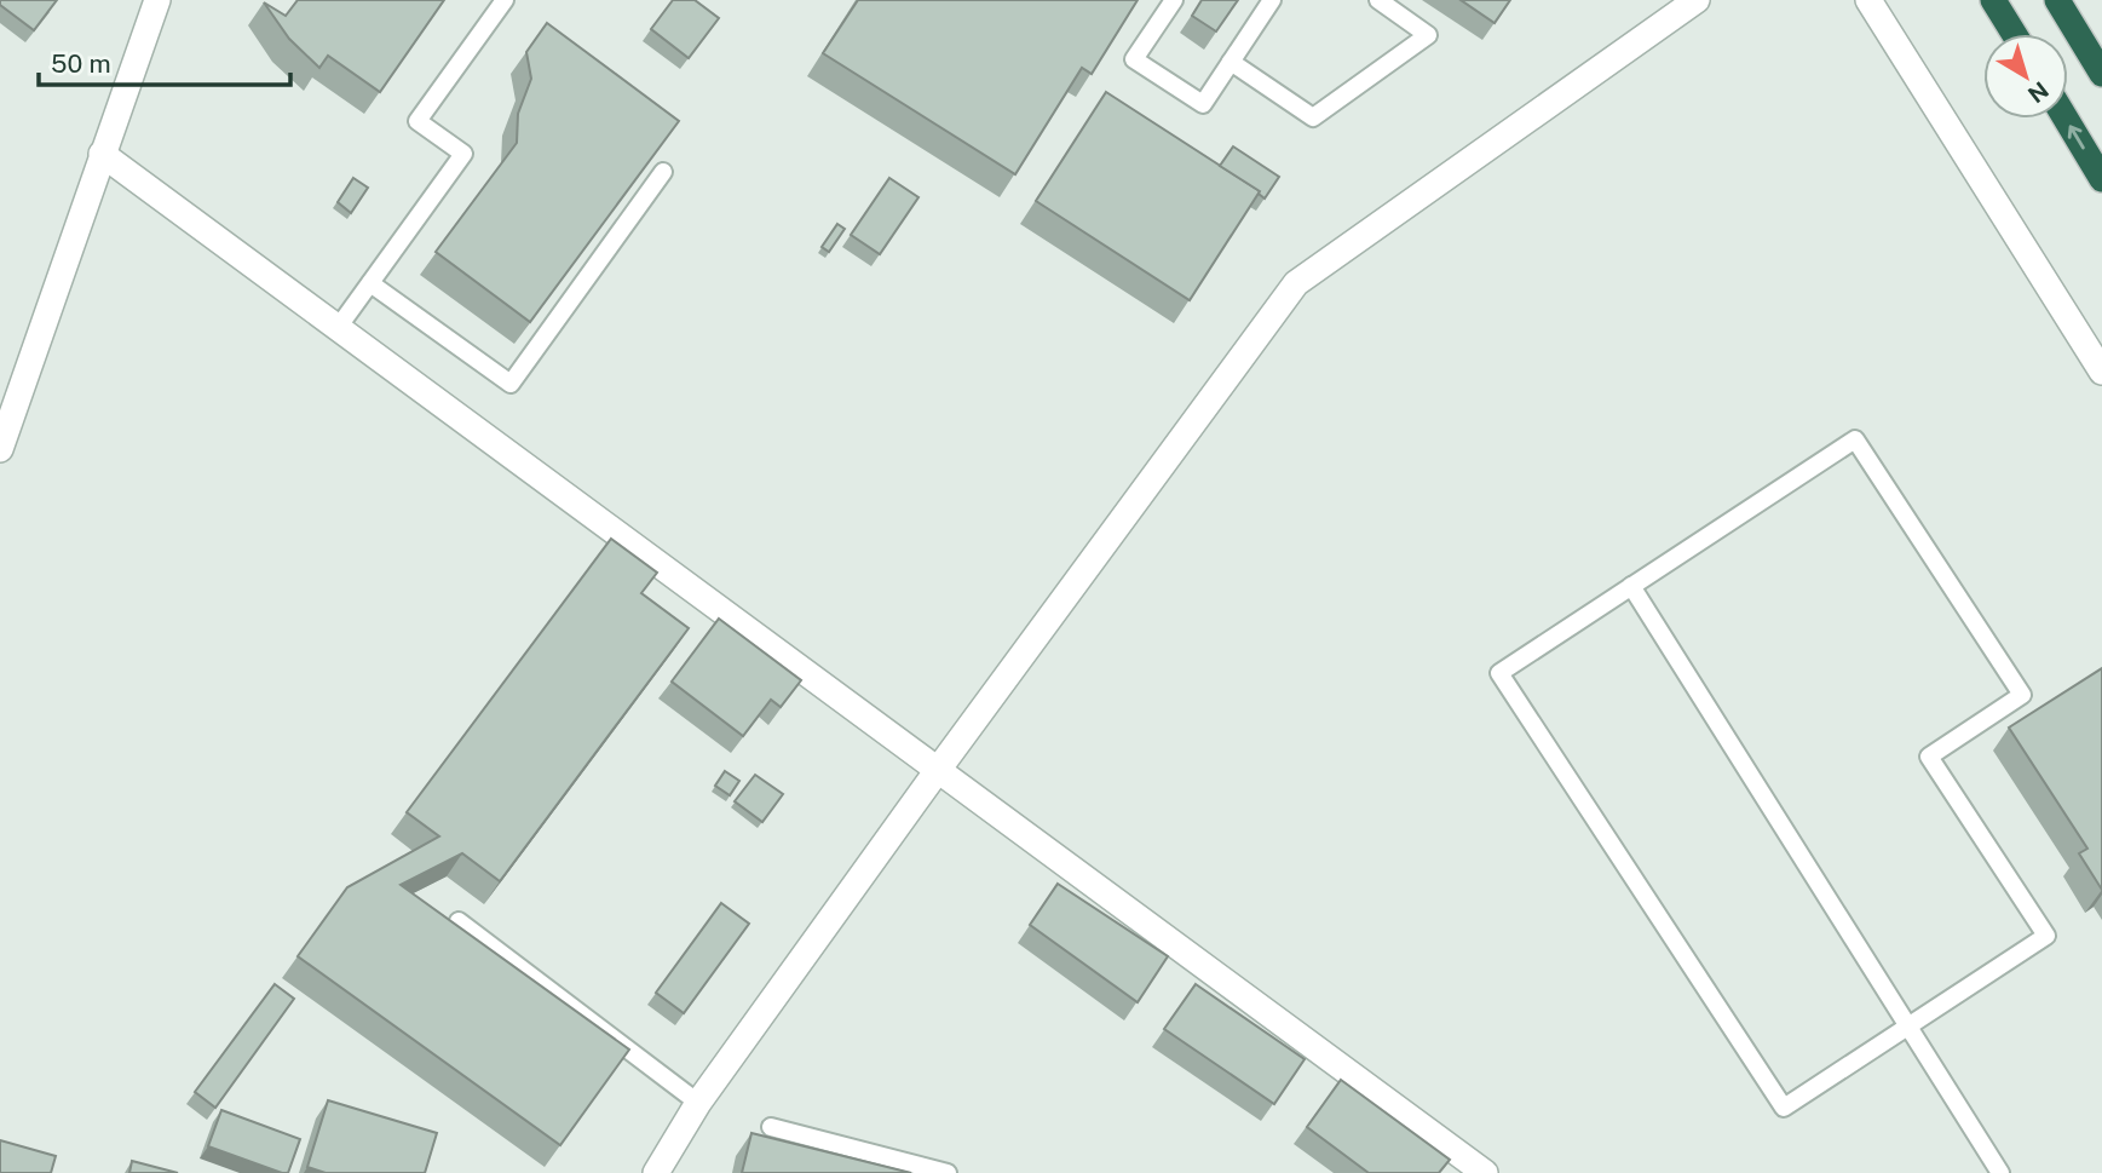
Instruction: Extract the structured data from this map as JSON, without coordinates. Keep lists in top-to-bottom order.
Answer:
{
  "scale_bar": "50 m",
  "north": "bottom right"
}
